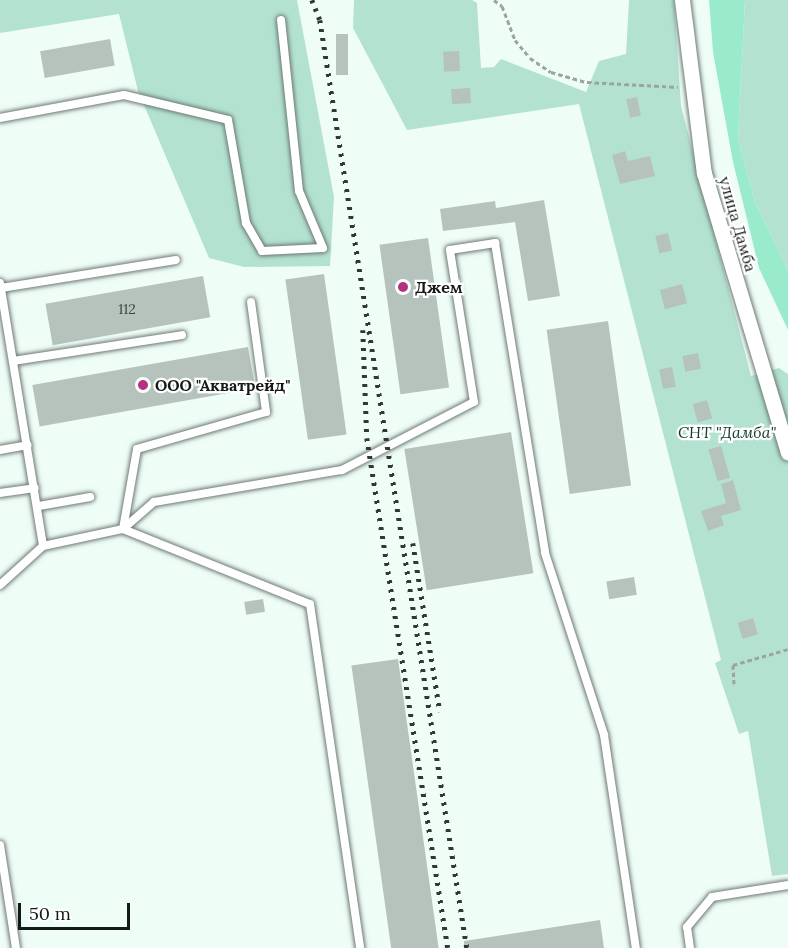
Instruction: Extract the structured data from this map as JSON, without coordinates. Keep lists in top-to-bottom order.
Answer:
{
  "streets": {
    "street": ["улица Дамба"]
  },
  "parks": ["СНТ \"Дамба\""],
  "places": ["Джем", "ООО \"Акватрейд\""],
  "house_numbers": ["112"],
  "scale_bar": "50 m"
}
